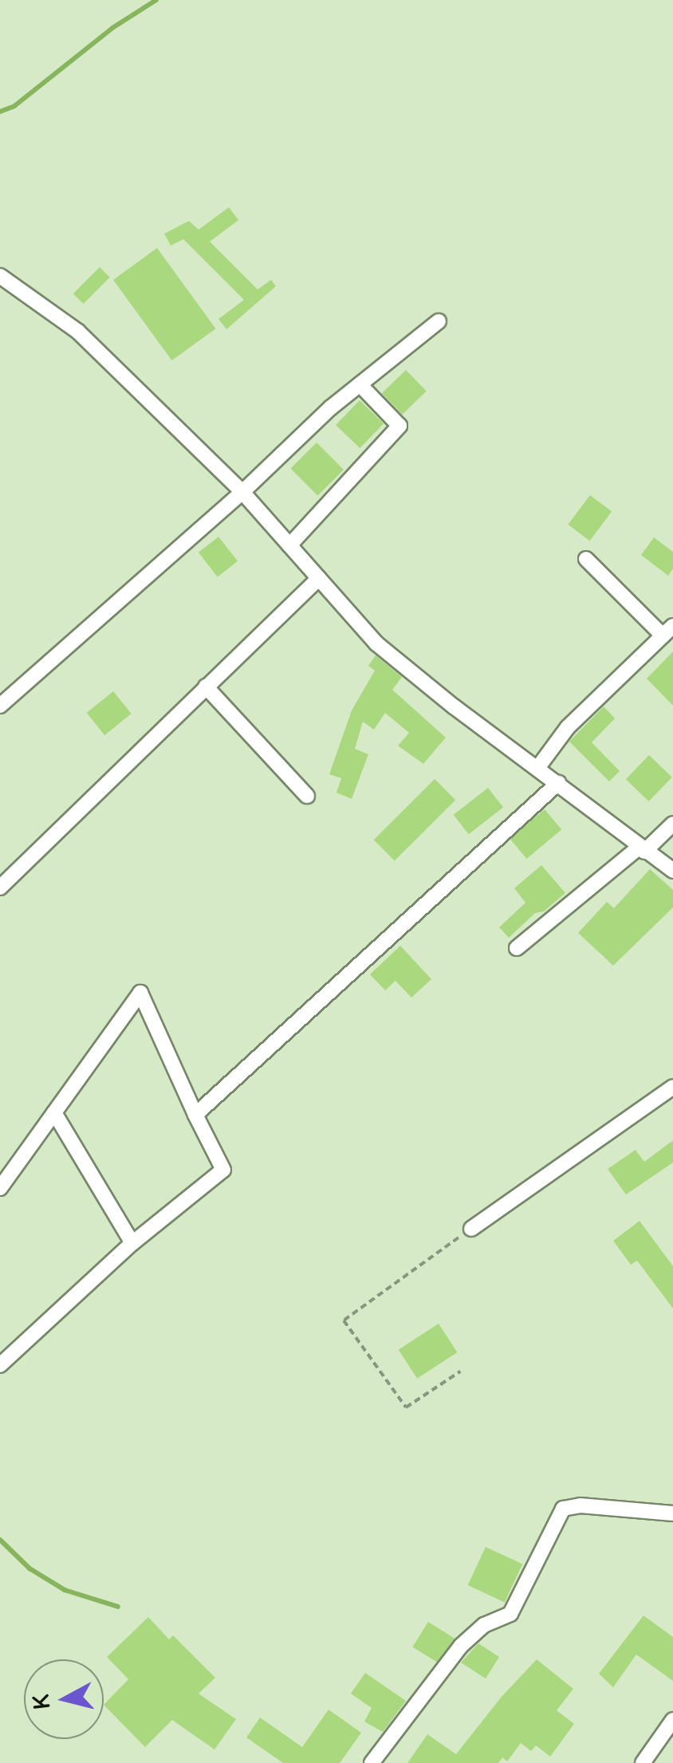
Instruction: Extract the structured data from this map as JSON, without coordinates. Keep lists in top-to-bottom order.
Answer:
{
  "north": "left"
}
